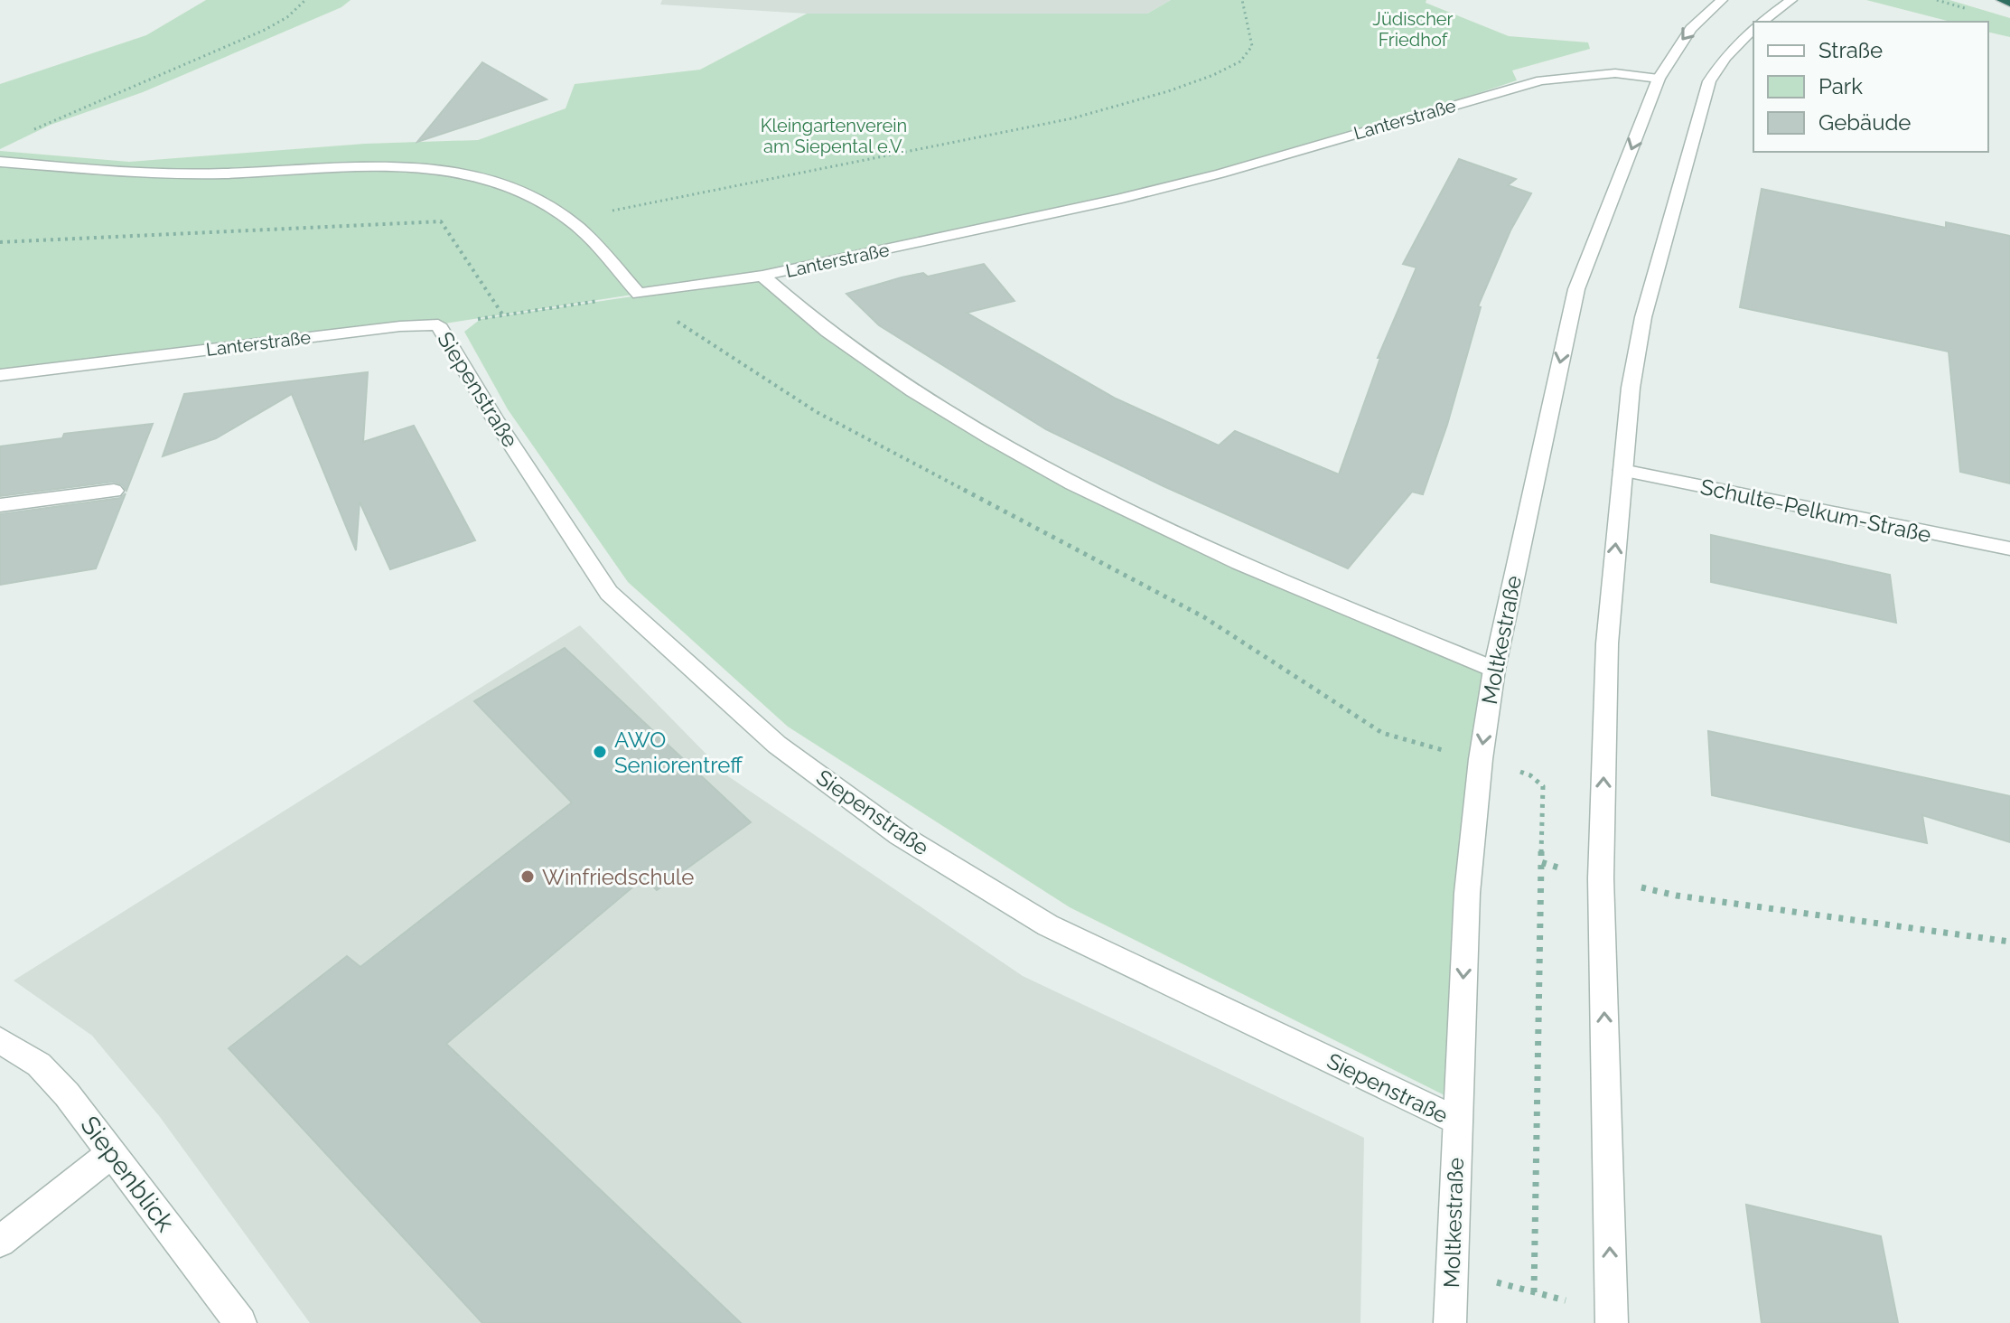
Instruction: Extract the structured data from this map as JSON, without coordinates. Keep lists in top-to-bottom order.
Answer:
{
  "streets": {
    "street": [
      "Lanterstraße",
      "Siepenstraße",
      "Schulte-Pelkum-Straße",
      "Moltkestraße",
      "Siepenblick"
    ]
  },
  "crossings": [
    ["Lanterstraße", "Siepenstraße"],
    ["Lanterstraße", "Moltkestraße"],
    ["Siepenstraße", "Moltkestraße"]
  ],
  "parks": ["Jüdischer Friedhof", "Kleingartenverein am Siepental e.V."],
  "places": ["AWO Seniorentreff", "Winfriedschule"],
  "legend": ["Straße", "Park", "Gebäude"]
}
